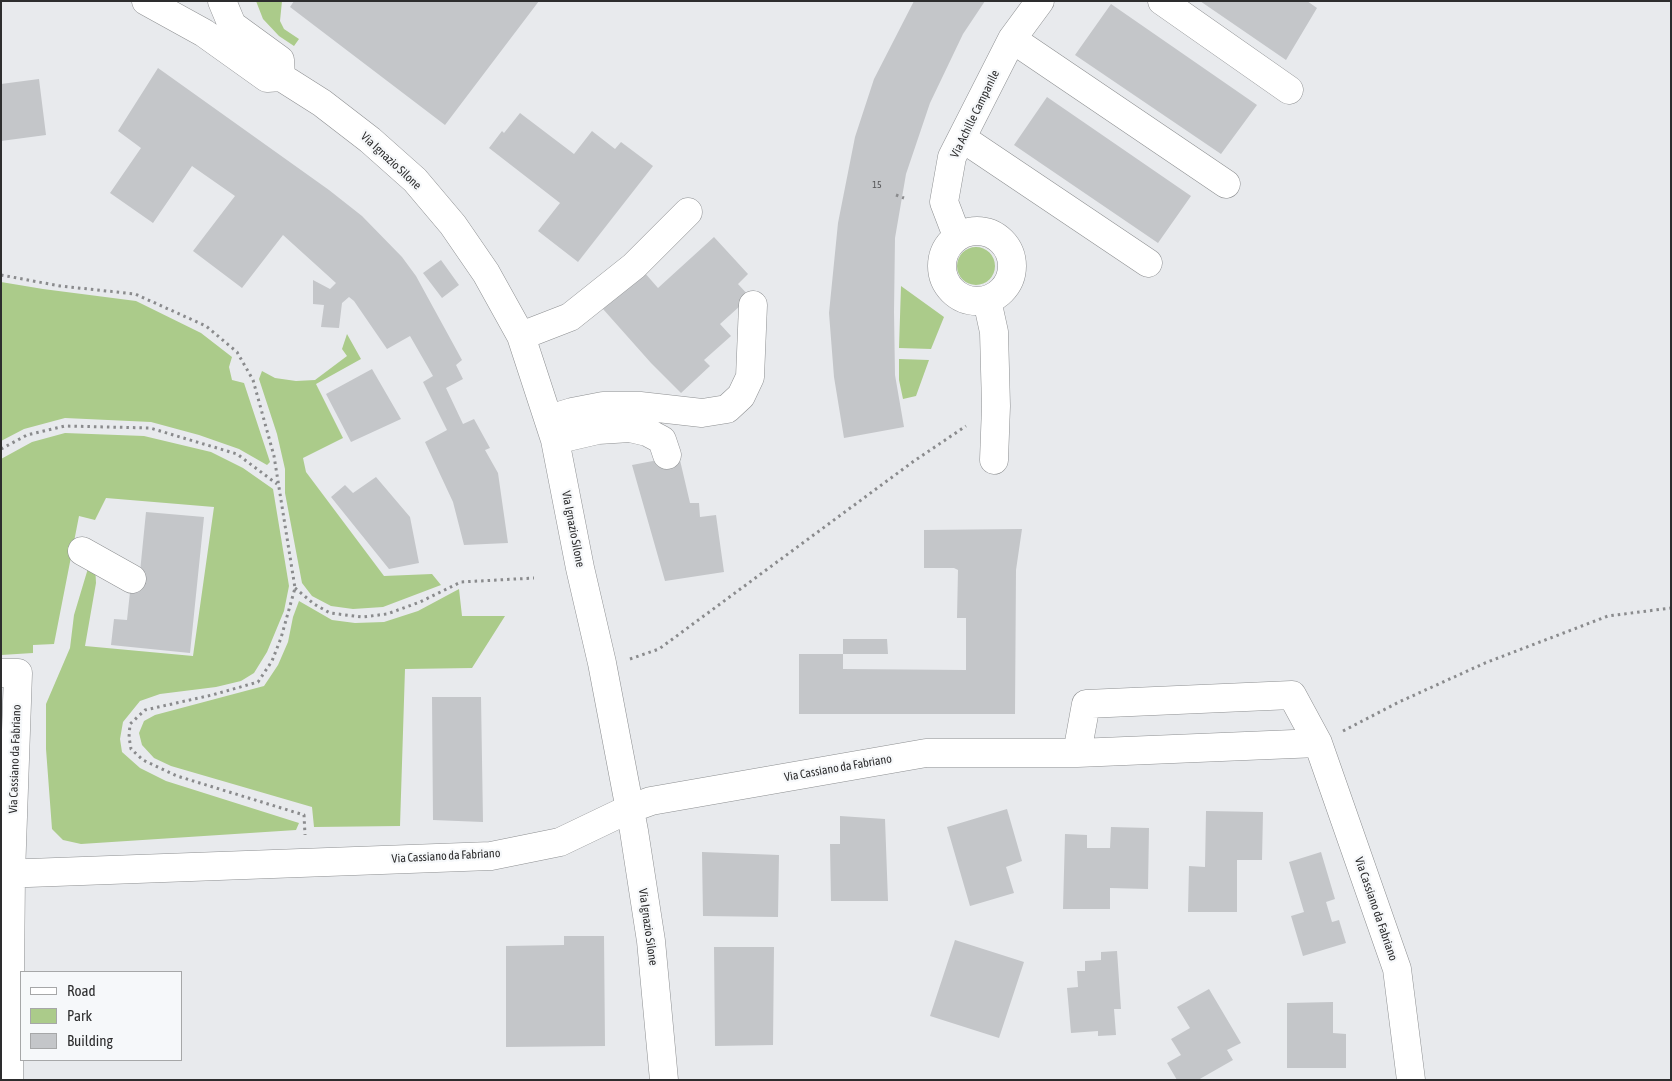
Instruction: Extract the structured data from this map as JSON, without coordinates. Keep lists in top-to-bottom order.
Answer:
{
  "streets": {
    "street": ["Via Achille Campanile", "Via Ignazio Silone", "Via Cassiano da Fabriano"]
  },
  "crossings": [
    ["Via Ignazio Silone", "Via Cassiano da Fabriano"]
  ],
  "house_numbers": ["15"],
  "legend": ["Road", "Park", "Building"]
}
